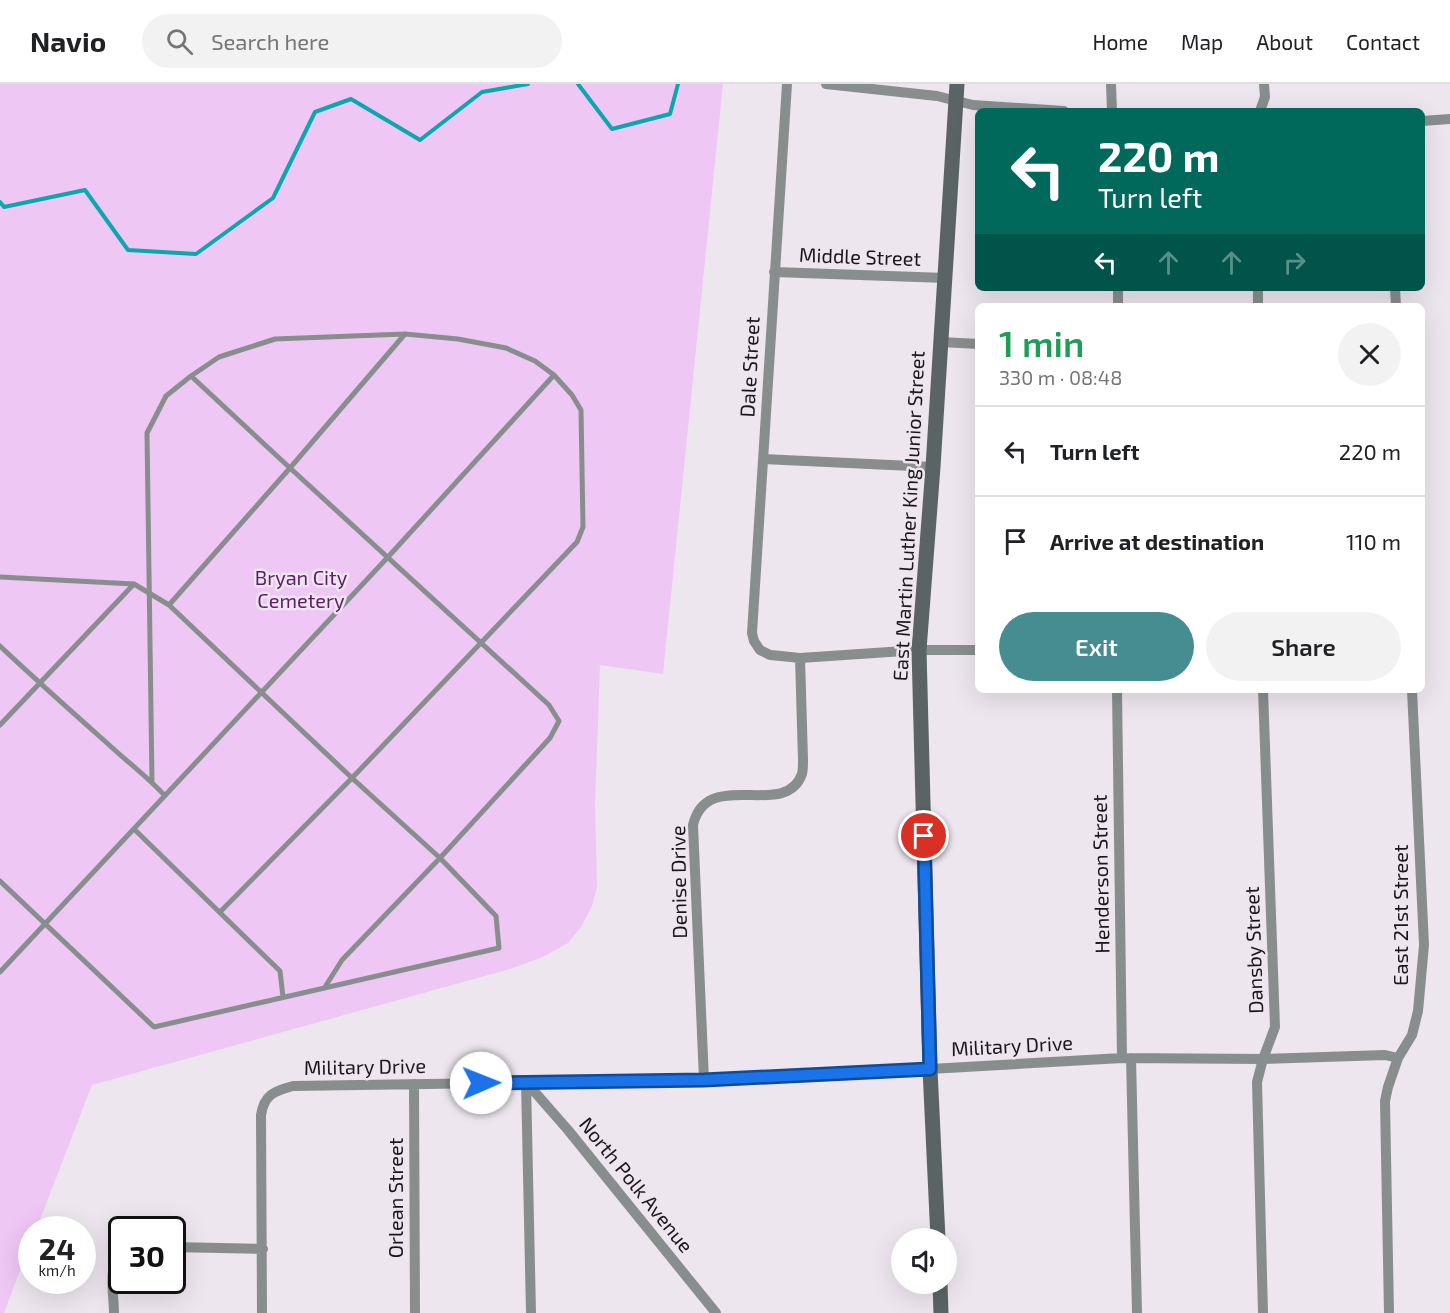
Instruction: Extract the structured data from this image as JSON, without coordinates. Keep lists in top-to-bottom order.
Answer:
{
  "streets": {
    "street": [
      "Middle Street",
      "Dale Street",
      "East Martin Luther King Junior Street",
      "Henderson Street",
      "Denise Drive",
      "East 21st Street",
      "Dansby Street",
      "Military Drive",
      "North Polk Avenue",
      "Orlean Street"
    ]
  },
  "crossings": [
    ["Middle Street", "Dale Street"],
    ["Middle Street", "East Martin Luther King Junior Street"],
    ["Dale Street", "Denise Drive"],
    ["East Martin Luther King Junior Street", "Military Drive"],
    ["Henderson Street", "Military Drive"],
    ["Denise Drive", "Military Drive"],
    ["East 21st Street", "Military Drive"],
    ["Dansby Street", "Military Drive"],
    ["Military Drive", "North Polk Avenue"],
    ["Military Drive", "Orlean Street"]
  ],
  "parks": ["Bryan City Cemetery"],
  "page": {
    "header": "Navio",
    "search": "Search here",
    "nav": [
      "Home",
      "Map",
      "About",
      "Contact"
    ],
    "turn": ["220 m", "Turn left"],
    "heading": ["1 min", "330 m · 08:48"],
    "list": [
      {
        "name": "Turn left",
        "value": "220 m"
      },
      {
        "name": "Arrive at destination",
        "value": "110 m"
      }
    ],
    "buttons": ["Exit", "Share"],
    "speed": "24 km/h",
    "limit": "30"
  }
}
